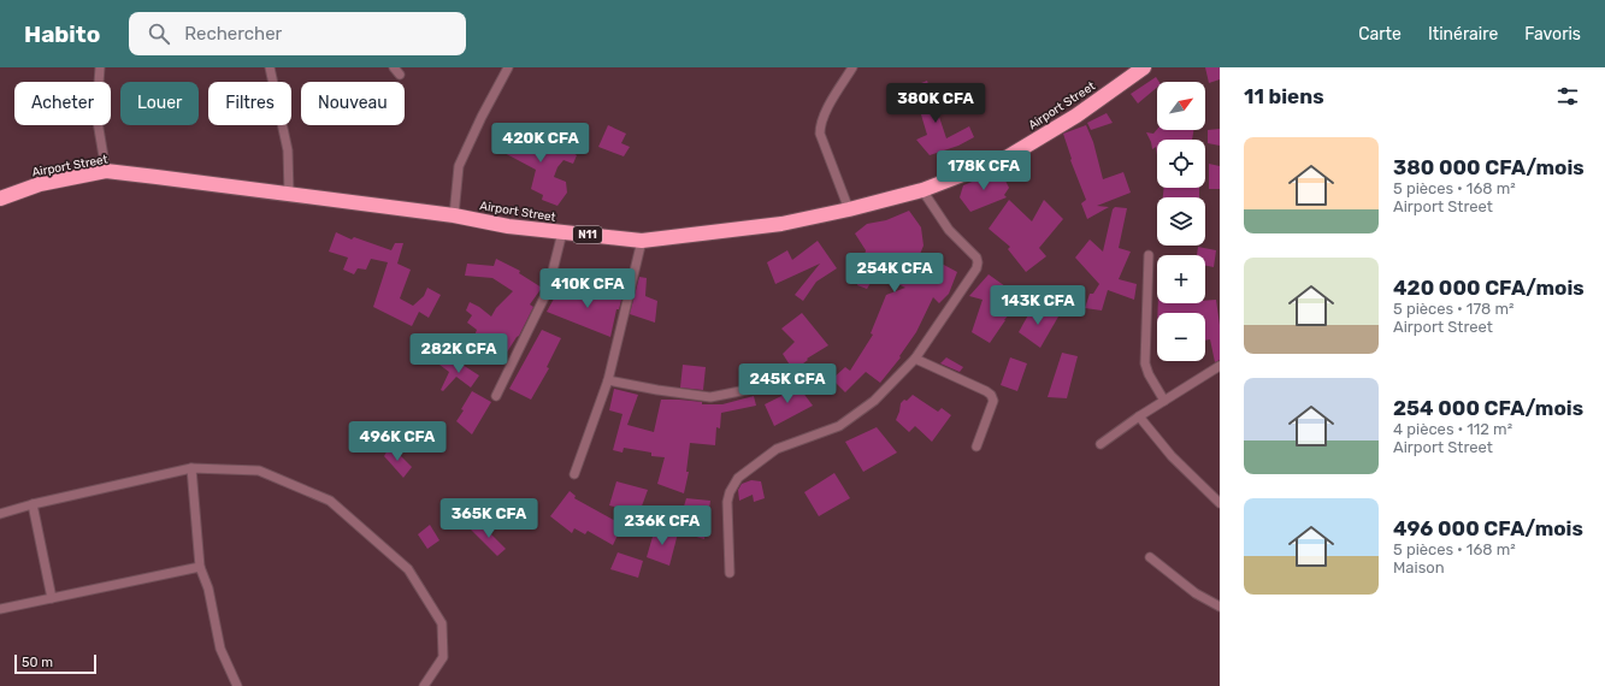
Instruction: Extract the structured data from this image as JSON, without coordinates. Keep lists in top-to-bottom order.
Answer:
{
  "streets": {
    "highway": ["Airport Street", "N11"]
  },
  "scale_bar": "50 m",
  "north": "top right",
  "page": {
    "header": "Habito",
    "search": "Rechercher",
    "nav": ["Carte", "Itinéraire", "Favoris"],
    "heading": "11 biens",
    "map_buttons": ["+", "−"],
    "chip": [
      "Acheter",
      "Louer",
      "Filtres",
      "Nouveau"
    ],
    "price": [
      "380K CFA",
      "420K CFA",
      "178K CFA",
      "254K CFA",
      "410K CFA",
      "143K CFA",
      "282K CFA",
      "245K CFA",
      "496K CFA",
      "365K CFA",
      "236K CFA"
    ],
    "list": [
      {
        "name": "380 000 CFA/mois",
        "note": "5 pièces · 168 m² · Airport Street"
      },
      {
        "name": "420 000 CFA/mois",
        "note": "5 pièces · 178 m² · Airport Street"
      },
      {
        "name": "254 000 CFA/mois",
        "note": "4 pièces · 112 m² · Airport Street"
      },
      {
        "name": "496 000 CFA/mois",
        "note": "5 pièces · 168 m² · Maison"
      }
    ],
    "scale": "50 m"
  }
}
